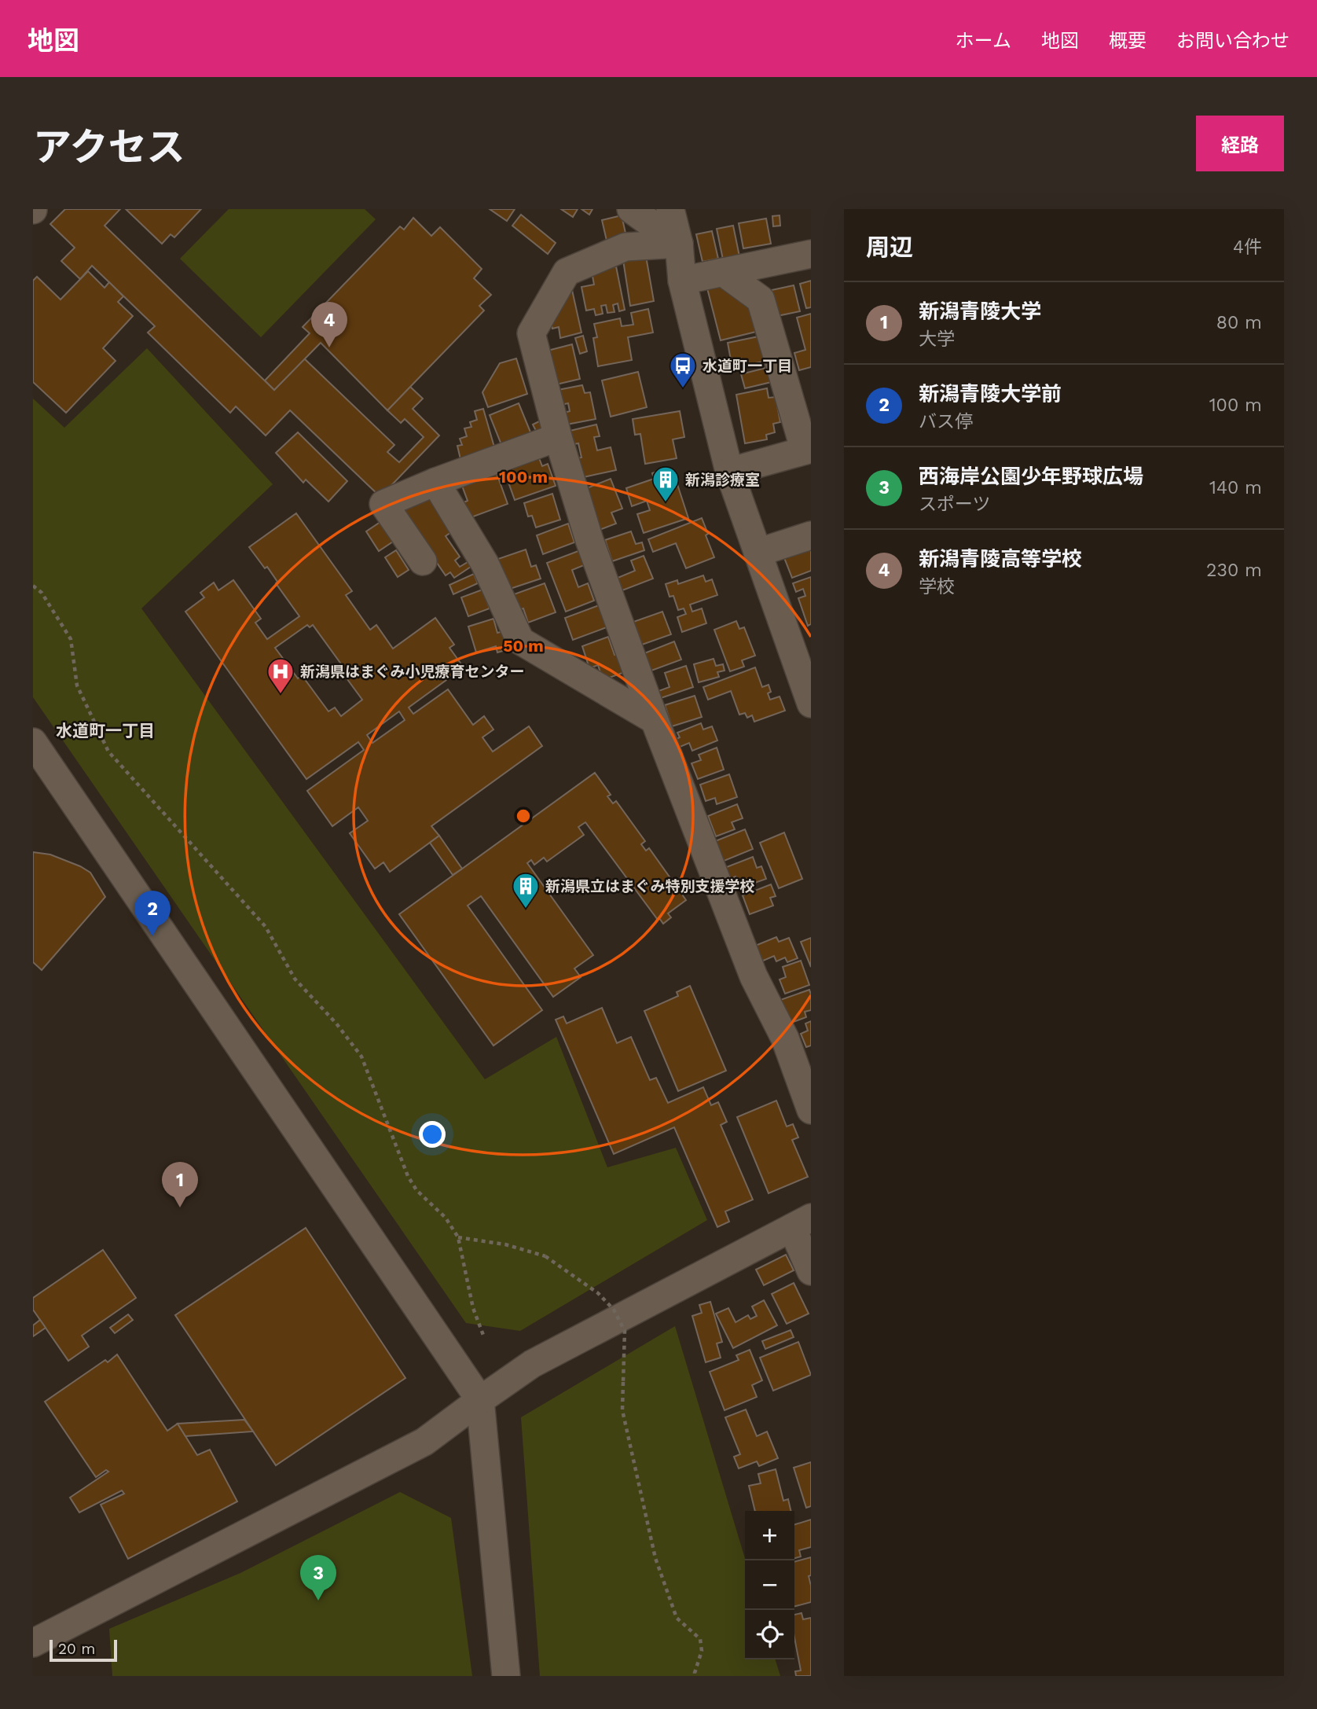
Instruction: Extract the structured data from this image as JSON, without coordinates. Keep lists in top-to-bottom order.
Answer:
{
  "districts": ["水道町一丁目"],
  "places": {
    "bus stop": ["水道町一丁目"],
    "building": ["新潟診療室", "新潟県立はまぐみ特別支援学校"],
    "hospital": ["新潟県はまぐみ小児療育センター"]
  },
  "scale_bar": "20 m",
  "page": {
    "header": "地図",
    "nav": [
      "ホーム",
      "地図",
      "概要",
      "お問い合わせ"
    ],
    "title": "アクセス",
    "buttons": "経路",
    "heading": ["周辺", "4件"],
    "list": [
      {
        "mark": "1",
        "name": "新潟青陵大学",
        "note": "大学",
        "value": "80 m"
      },
      {
        "mark": "2",
        "name": "新潟青陵大学前",
        "note": "バス停",
        "value": "100 m"
      },
      {
        "mark": "3",
        "name": "西海岸公園少年野球広場",
        "note": "スポーツ",
        "value": "140 m"
      },
      {
        "mark": "4",
        "name": "新潟青陵高等学校",
        "note": "学校",
        "value": "230 m"
      }
    ],
    "pins": [
      "4",
      "2",
      "1",
      "3"
    ],
    "map_buttons": ["+", "−"],
    "scale": "20 m"
  },
  "rings": ["100 m", "50 m"]
}
